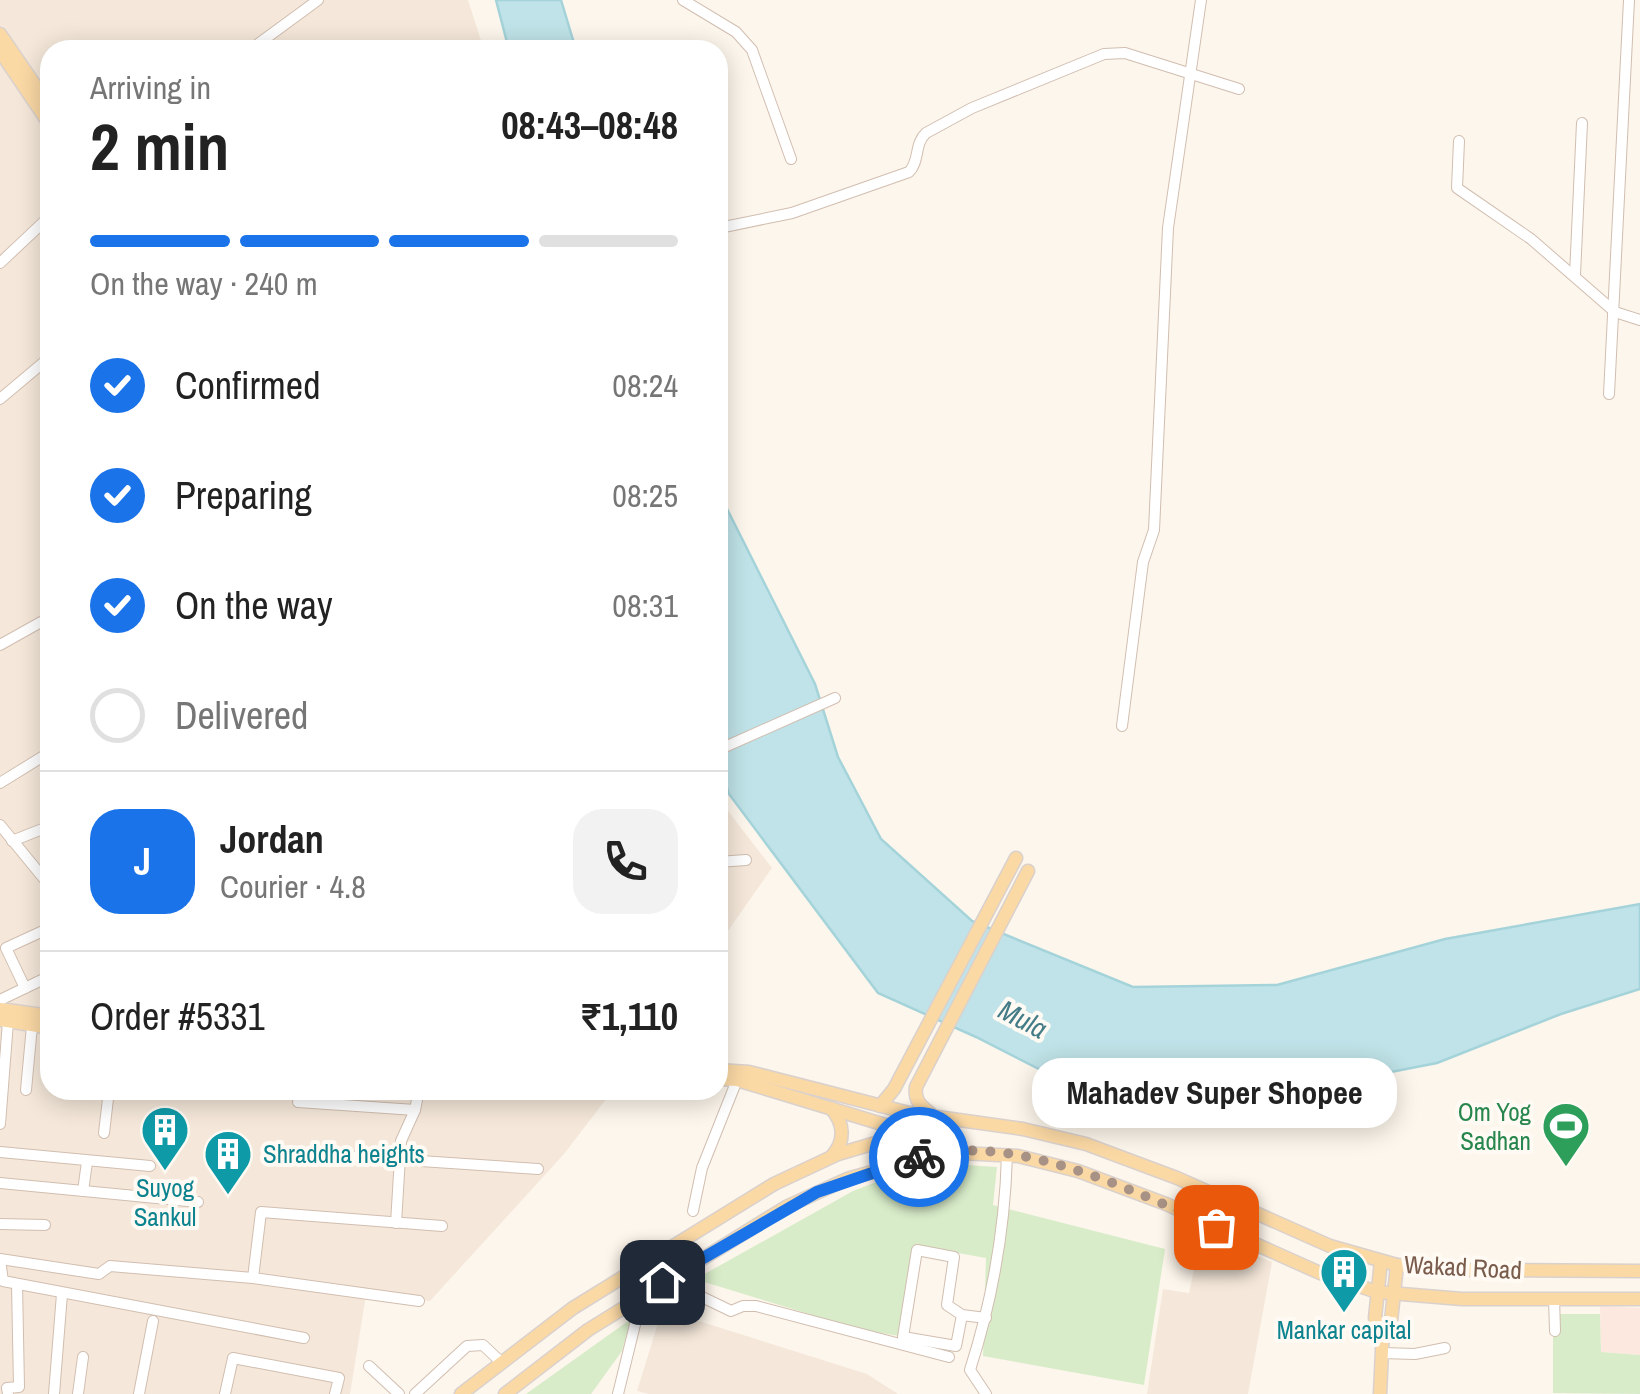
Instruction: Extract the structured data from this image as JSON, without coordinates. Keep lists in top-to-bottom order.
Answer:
{
  "streets": {
    "main road": ["Wakad Road"]
  },
  "water": ["Mula"],
  "places": {
    "sports": ["Om Yog Sadhan"],
    "building": ["Suyog Sankul", "Shraddha heights", "Mankar capital"],
    "other": ["Mahadev Super Shopee"]
  },
  "page": {
    "heading": ["2 min", "Arriving in", "08:43–08:48"],
    "panel": [
      "Jordan",
      "Courier · 4.8",
      "Order #5331",
      "₹1,110"
    ],
    "bar": "On the way · 240 m",
    "list": [
      ["Confirmed", "08:24"],
      ["Preparing", "08:25"],
      ["On the way", "08:31"],
      "Delivered"
    ],
    "round": "J",
    "bubble": "Mahadev Super Shopee"
  }
}
